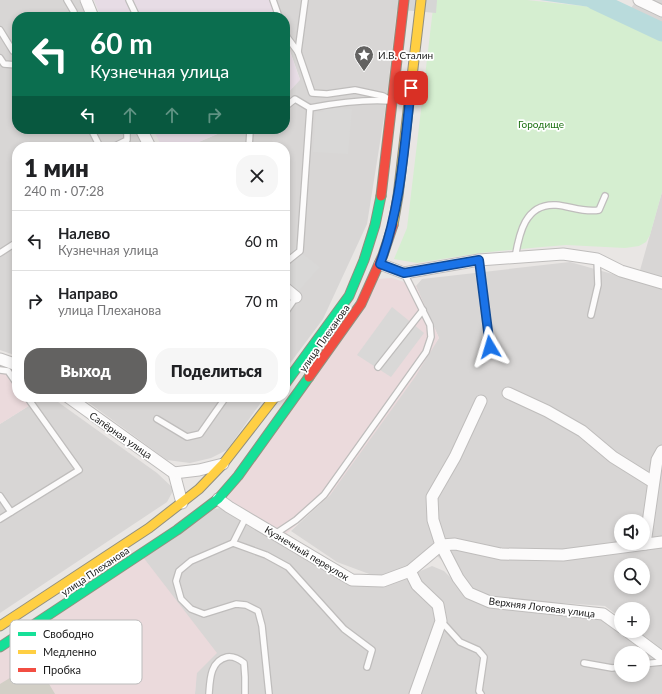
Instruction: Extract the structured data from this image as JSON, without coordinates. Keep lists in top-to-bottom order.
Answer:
{
  "streets": {
    "main road": ["улица Плеханова"],
    "street": ["Сапёрная улица", "Кузнечный переулок", "Верхняя Логовая улица"]
  },
  "crossings": [
    ["улица Плеханова", "Кузнечный переулок"],
    ["Кузнечный переулок", "Верхняя Логовая улица"]
  ],
  "parks": ["Городище"],
  "places": {
    "place": ["И.В. Сталин"]
  },
  "legend": ["Свободно", "Медленно", "Пробка"],
  "page": {
    "turn": ["60 m", "Кузнечная улица"],
    "heading": ["1 мин", "240 m · 07:28"],
    "list": [
      {
        "name": "Налево",
        "note": "Кузнечная улица",
        "value": "60 m"
      },
      {
        "name": "Направо",
        "note": "улица Плеханова",
        "value": "70 m"
      }
    ],
    "buttons": ["Выход", "Поделиться"],
    "map_buttons": ["+", "−"]
  }
}
